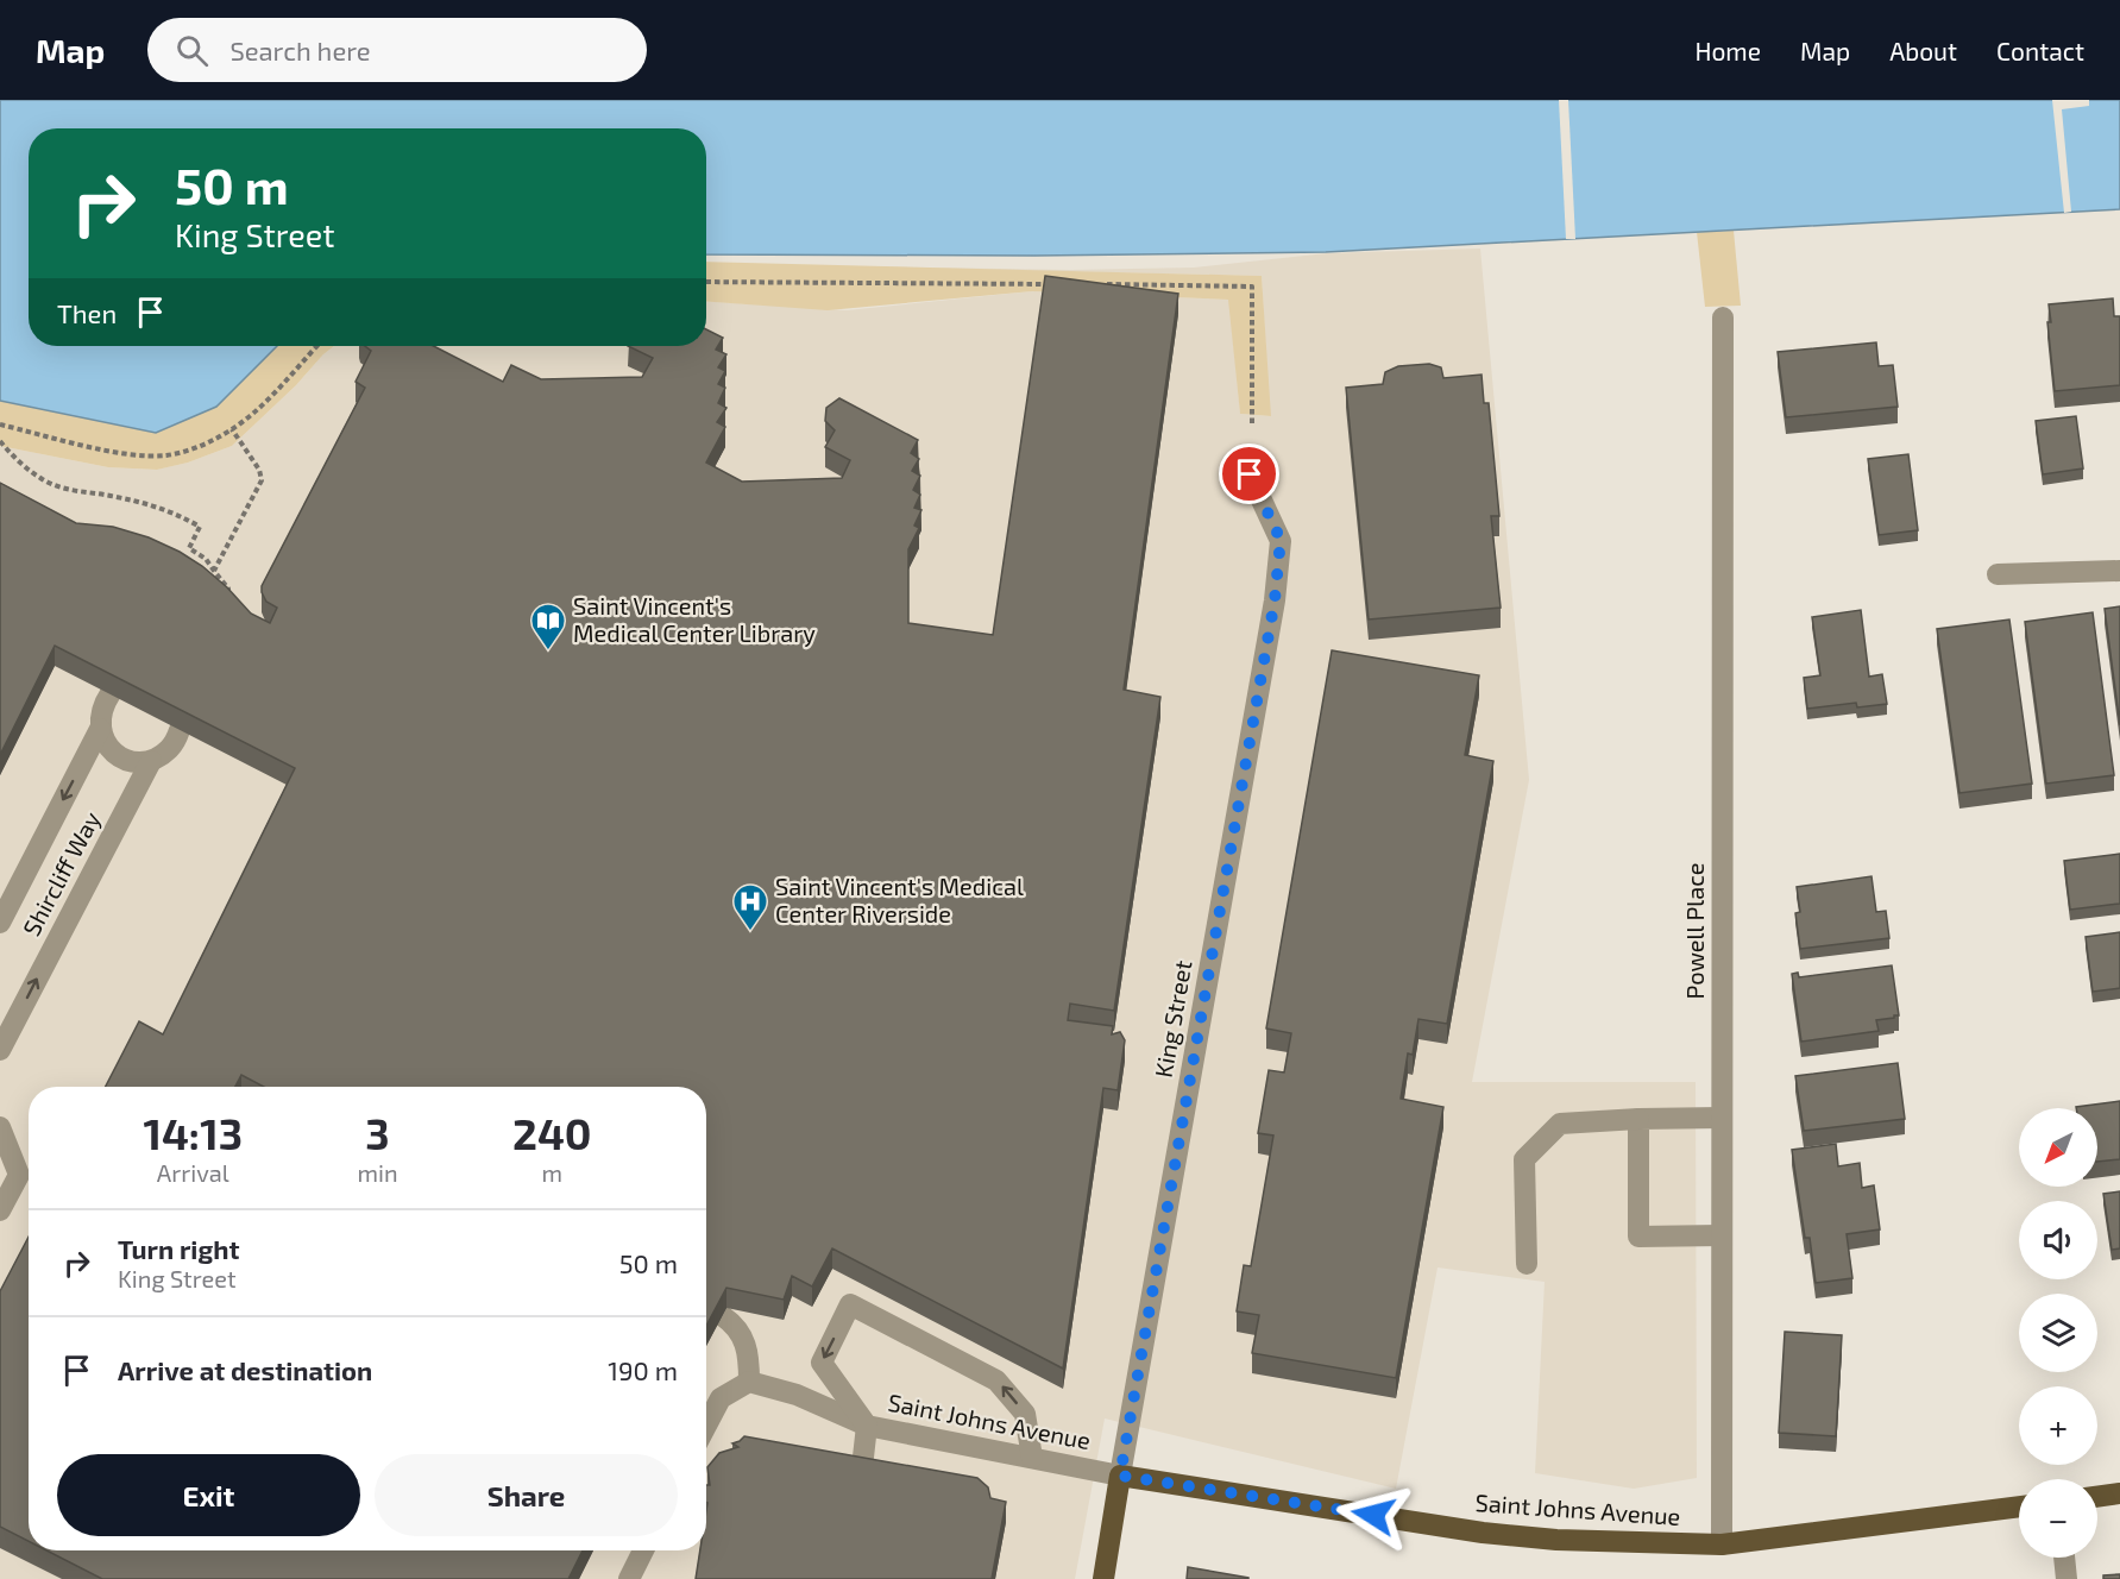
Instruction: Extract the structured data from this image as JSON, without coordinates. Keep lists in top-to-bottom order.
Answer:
{
  "streets": {
    "main road": ["King Street", "Saint Johns Avenue"],
    "street": ["Shircliff Way", "Powell Place"]
  },
  "crossings": [
    ["Powell Place", "Saint Johns Avenue"],
    ["King Street", "Saint Johns Avenue"]
  ],
  "places": {
    "library": ["Saint Vincent's Medical Center Library"],
    "hospital": ["Saint Vincent's Medical Center Riverside"]
  },
  "north": "bottom left",
  "page": {
    "header": "Map",
    "search": "Search here",
    "nav": [
      "Home",
      "Map",
      "About",
      "Contact"
    ],
    "turn": ["50 m", "King Street"],
    "then": "Then",
    "eta": [
      "14:13",
      "Arrival",
      "3",
      "min",
      "240",
      "m"
    ],
    "map_buttons": ["+", "−"],
    "list": [
      {
        "name": "Turn right",
        "note": "King Street",
        "value": "50 m"
      },
      {
        "name": "Arrive at destination",
        "value": "190 m"
      }
    ],
    "buttons": ["Exit", "Share"]
  }
}
